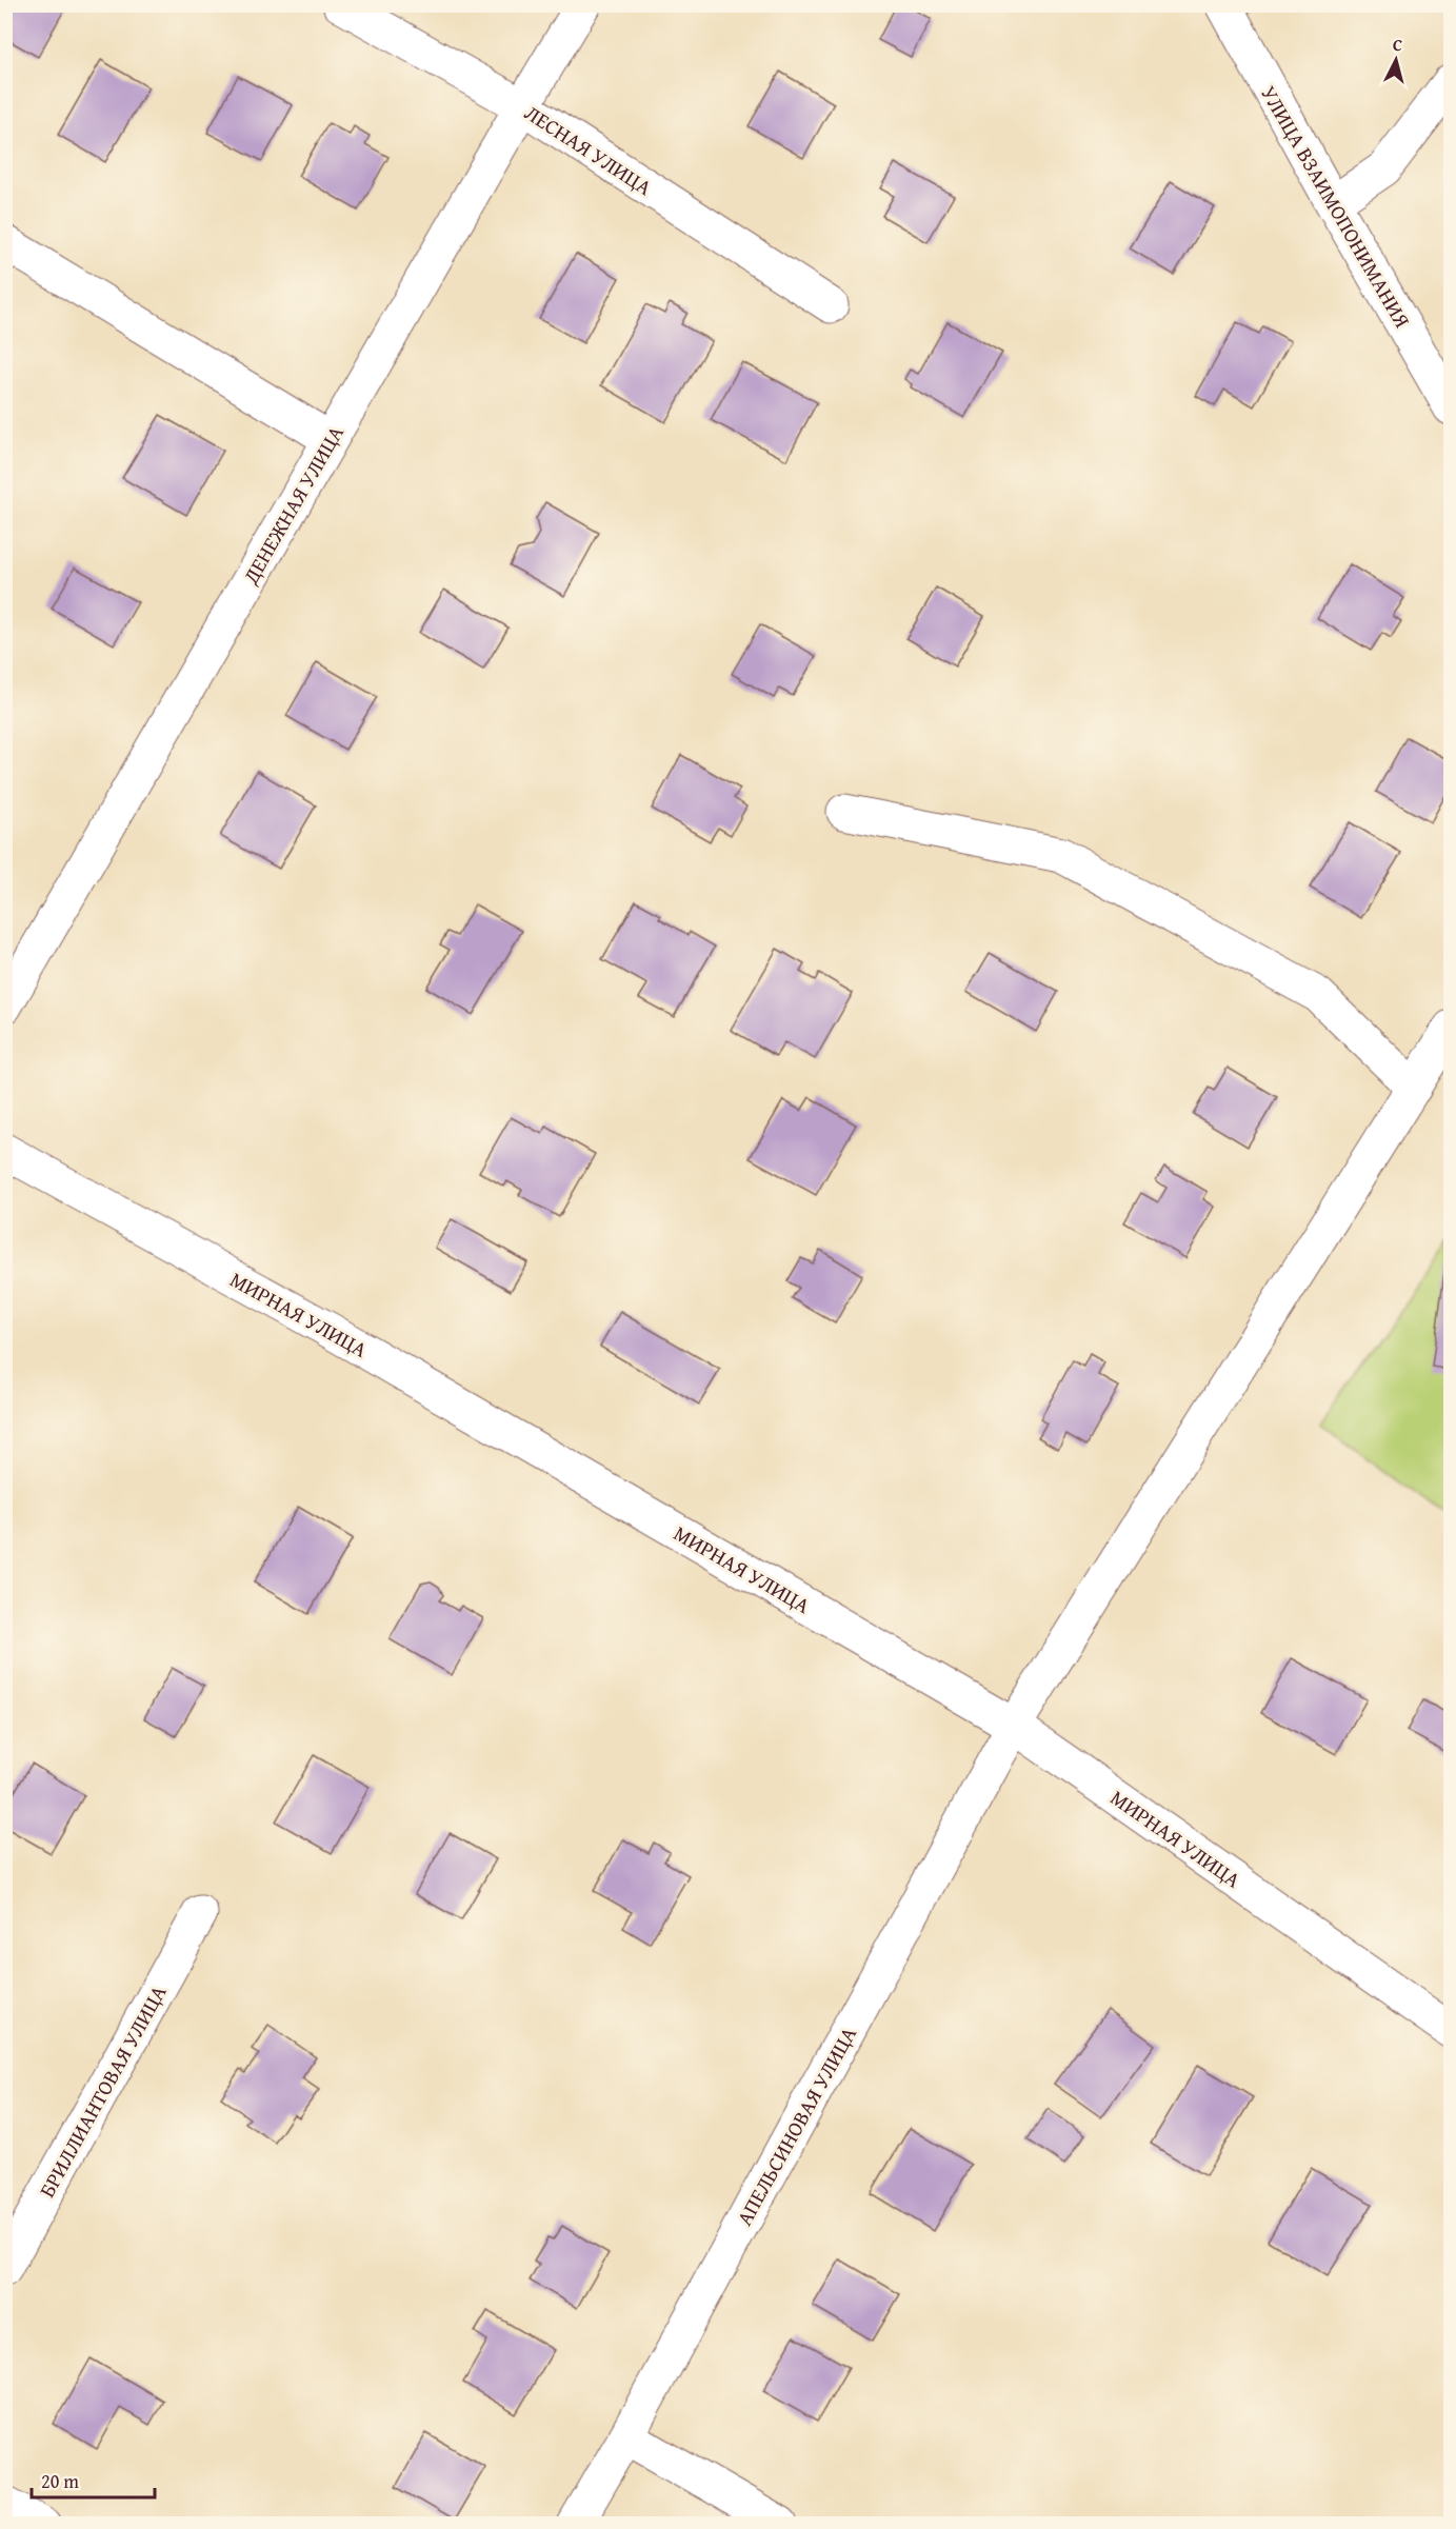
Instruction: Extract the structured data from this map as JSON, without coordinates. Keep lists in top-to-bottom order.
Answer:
{
  "streets": {
    "street": [
      "ЛЕСНАЯ УЛИЦА",
      "УЛИЦА ВЗАИМОПОНИМАНИЯ",
      "ДЕНЕЖНАЯ УЛИЦА",
      "МИРНАЯ УЛИЦА",
      "БРИЛЛИАНТОВАЯ УЛИЦА",
      "АПЕЛЬСИНОВАЯ УЛИЦА"
    ]
  },
  "crossings": [
    ["ЛЕСНАЯ УЛИЦА", "ДЕНЕЖНАЯ УЛИЦА"],
    ["МИРНАЯ УЛИЦА", "АПЕЛЬСИНОВАЯ УЛИЦА"]
  ],
  "scale_bar": "20 m",
  "north": "top"
}
